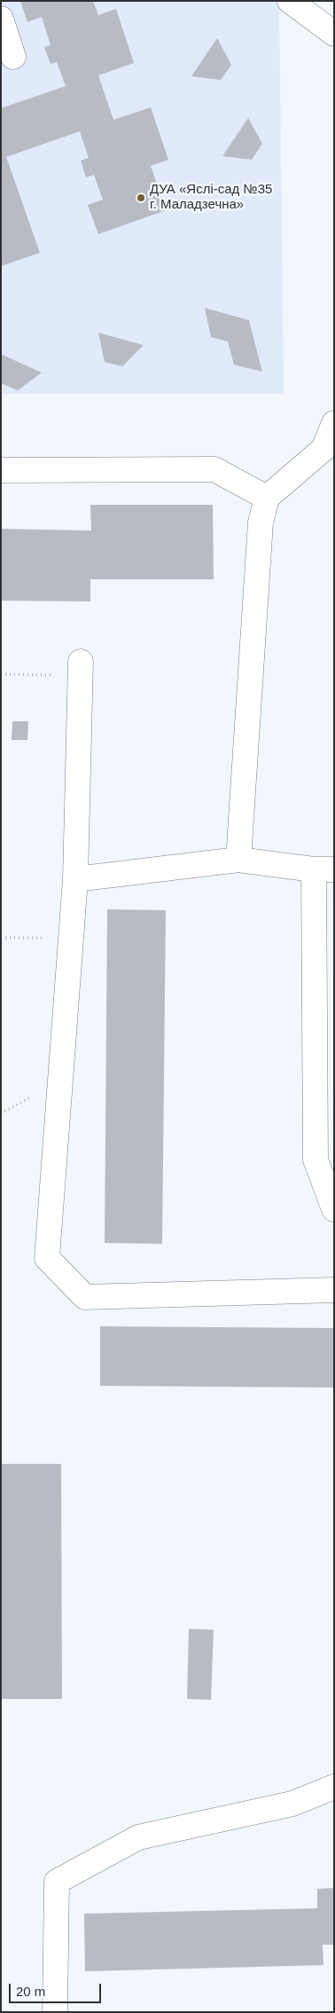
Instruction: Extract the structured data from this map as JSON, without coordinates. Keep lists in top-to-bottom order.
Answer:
{
  "places": ["ДУА «Яслі-сад №35 г. Маладзечна»"],
  "scale_bar": "20 m"
}
